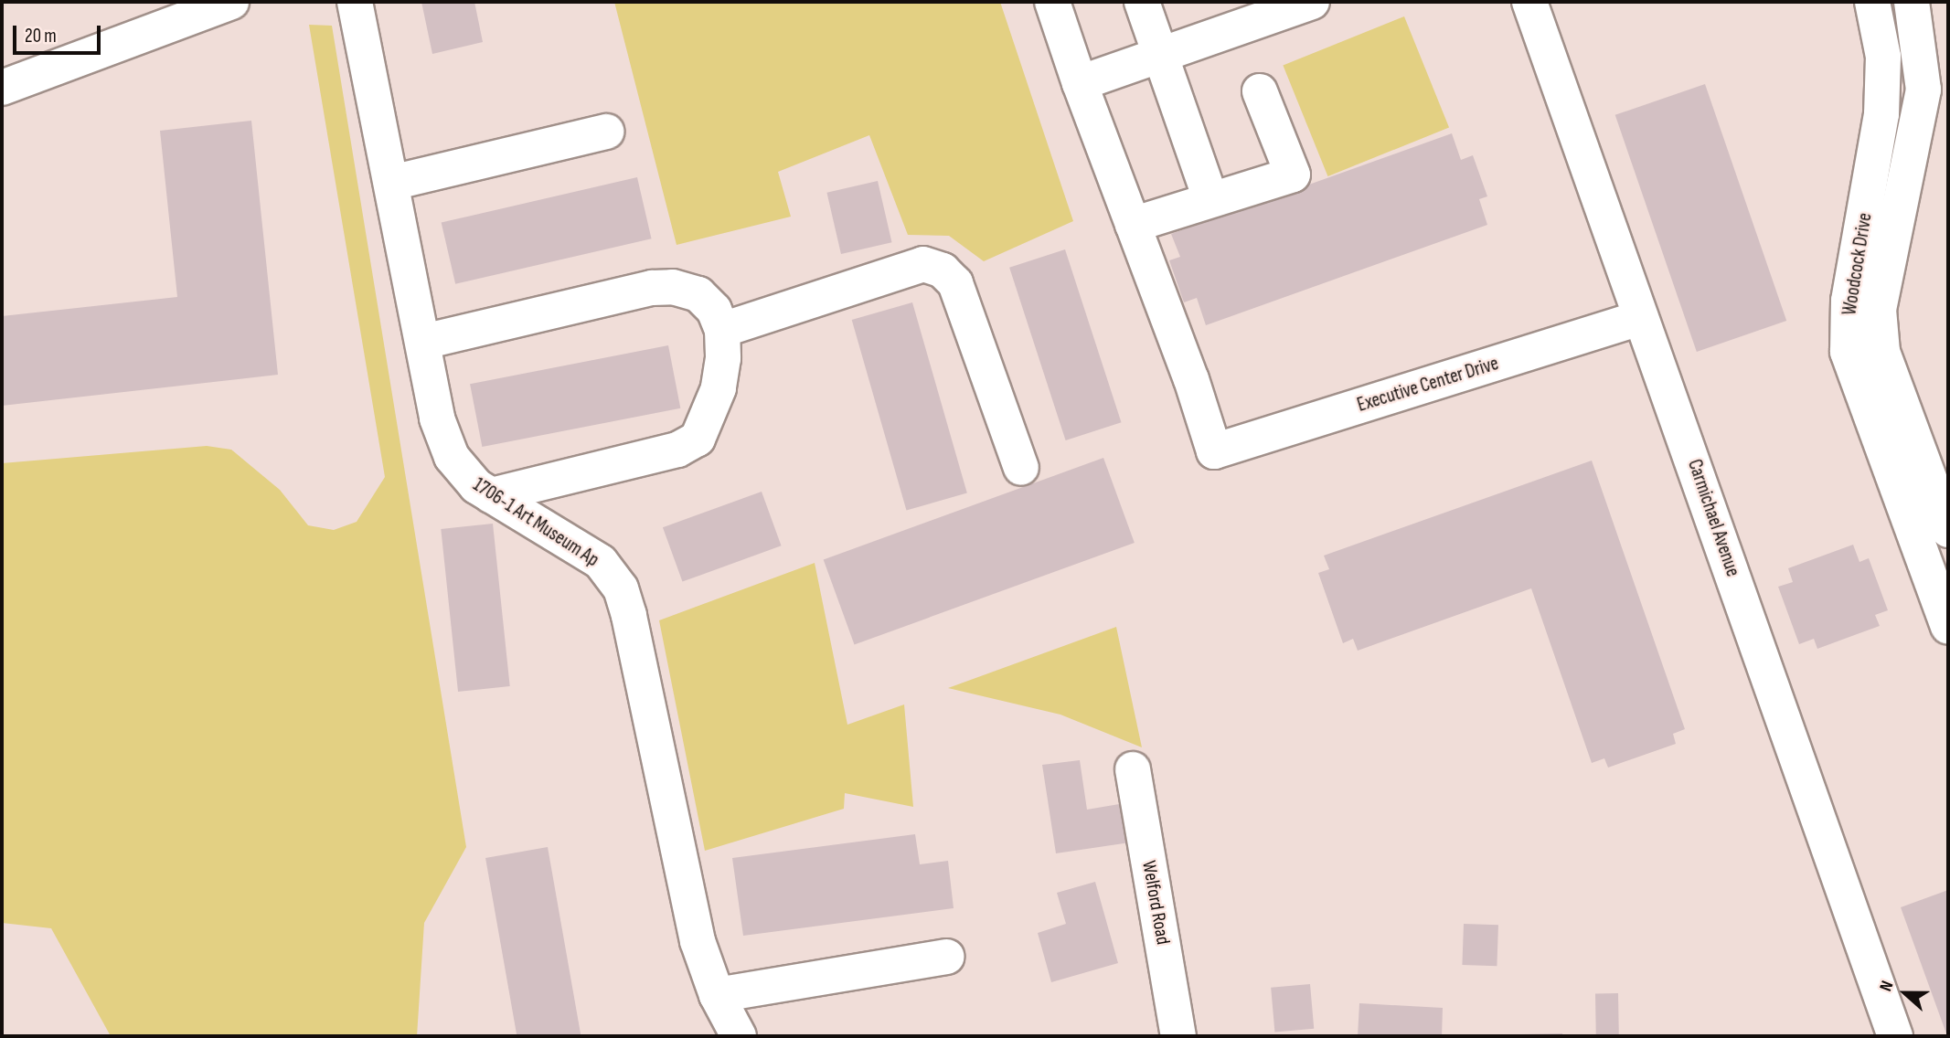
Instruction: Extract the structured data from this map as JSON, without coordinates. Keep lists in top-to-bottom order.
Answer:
{
  "streets": {
    "street": [
      "Woodcock Drive",
      "Executive Center Drive",
      "Carmichael Avenue",
      "1706-1 Art Museum Ap",
      "Welford Road"
    ]
  },
  "crossings": [
    ["Executive Center Drive", "Carmichael Avenue"]
  ],
  "scale_bar": "20 m",
  "north": "left"
}
